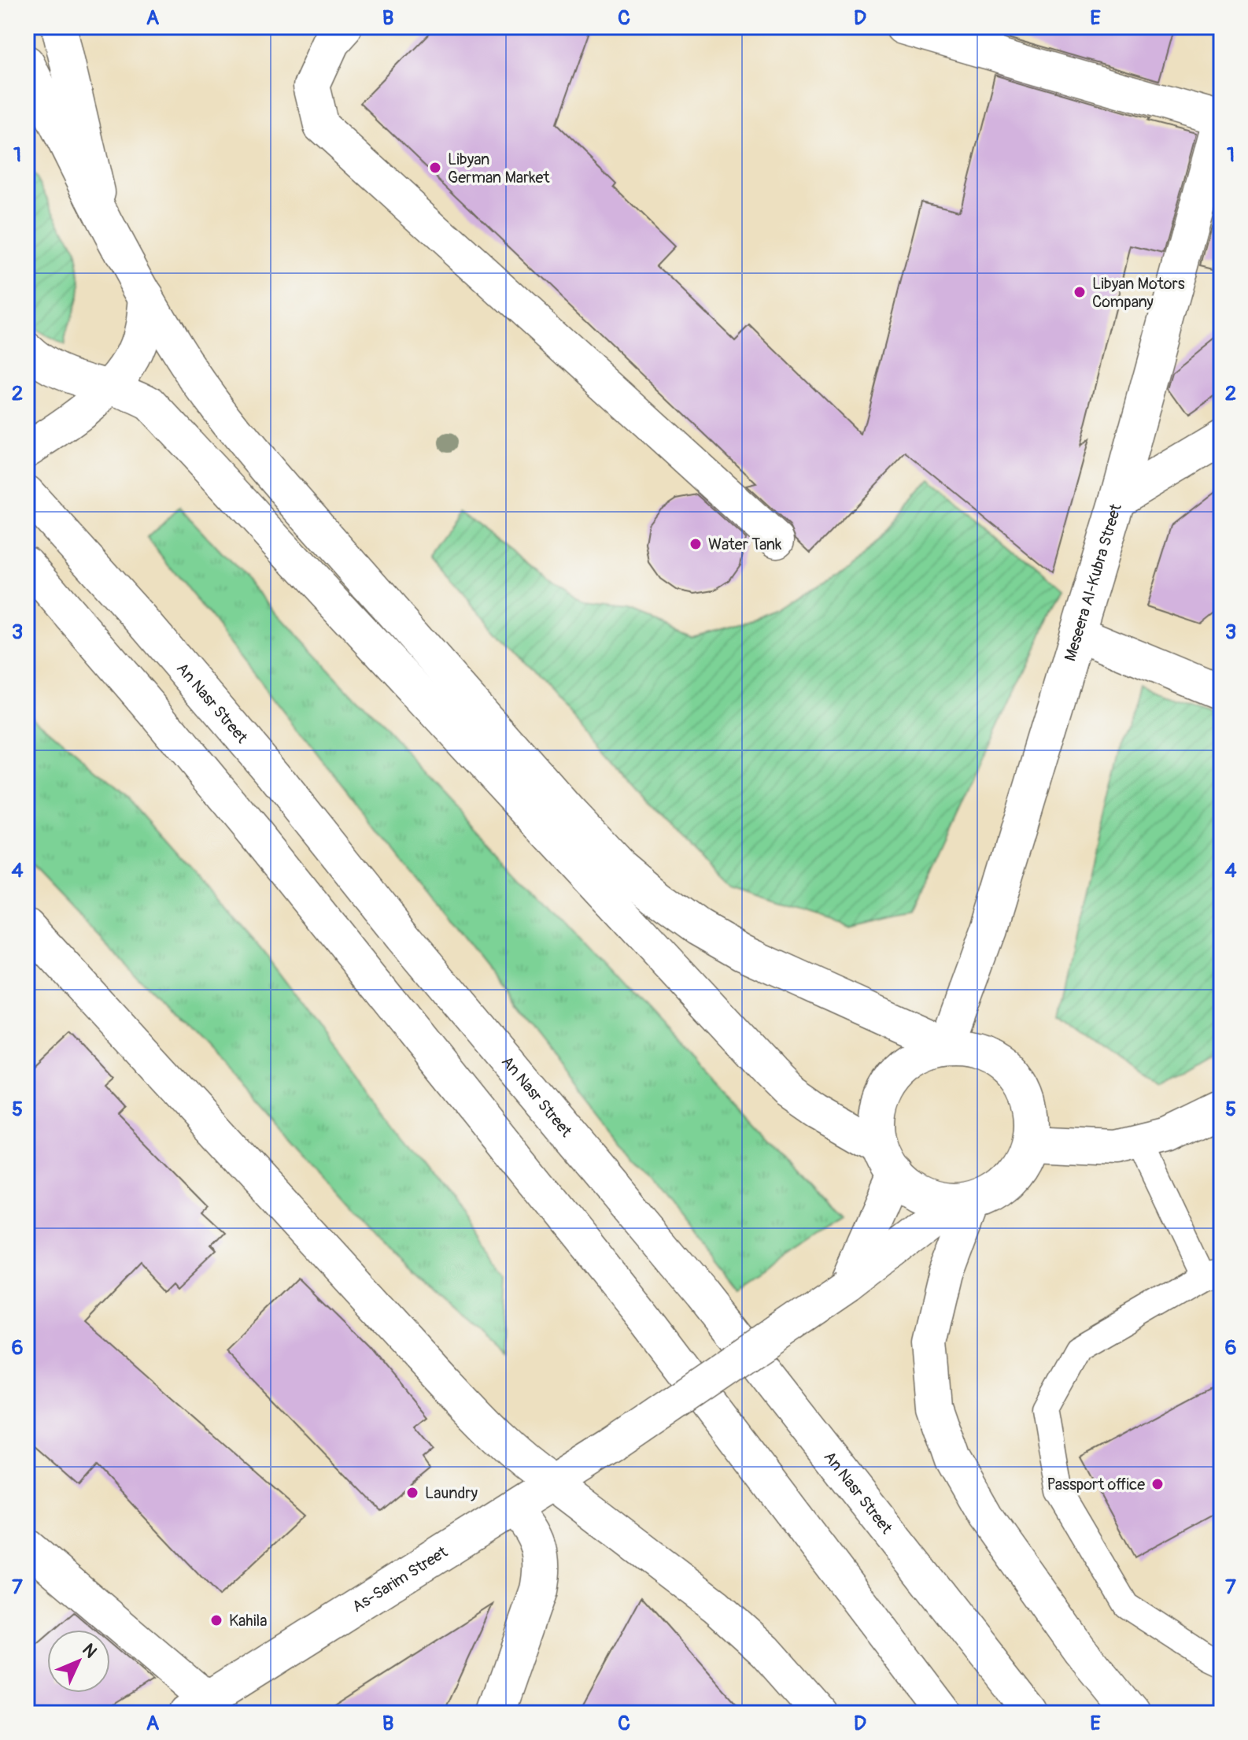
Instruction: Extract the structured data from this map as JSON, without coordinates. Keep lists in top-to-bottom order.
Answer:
{
  "streets": {
    "main road": ["Meseera Al-Kubra Street", "An Nasr Street", "As-Sarim Street"]
  },
  "crossings": [
    ["Meseera Al-Kubra Street", "As-Sarim Street"]
  ],
  "places": [
    "Libyan German Market",
    "Libyan Motors Company",
    "Water Tank",
    "Passport office",
    "Laundry",
    "Kahila"
  ],
  "north": "top right",
  "grid": {
    "columns": [
      "A",
      "B",
      "C",
      "D",
      "E"
    ],
    "rows": [
      "1",
      "2",
      "3",
      "4",
      "5",
      "6",
      "7"
    ]
  }
}
